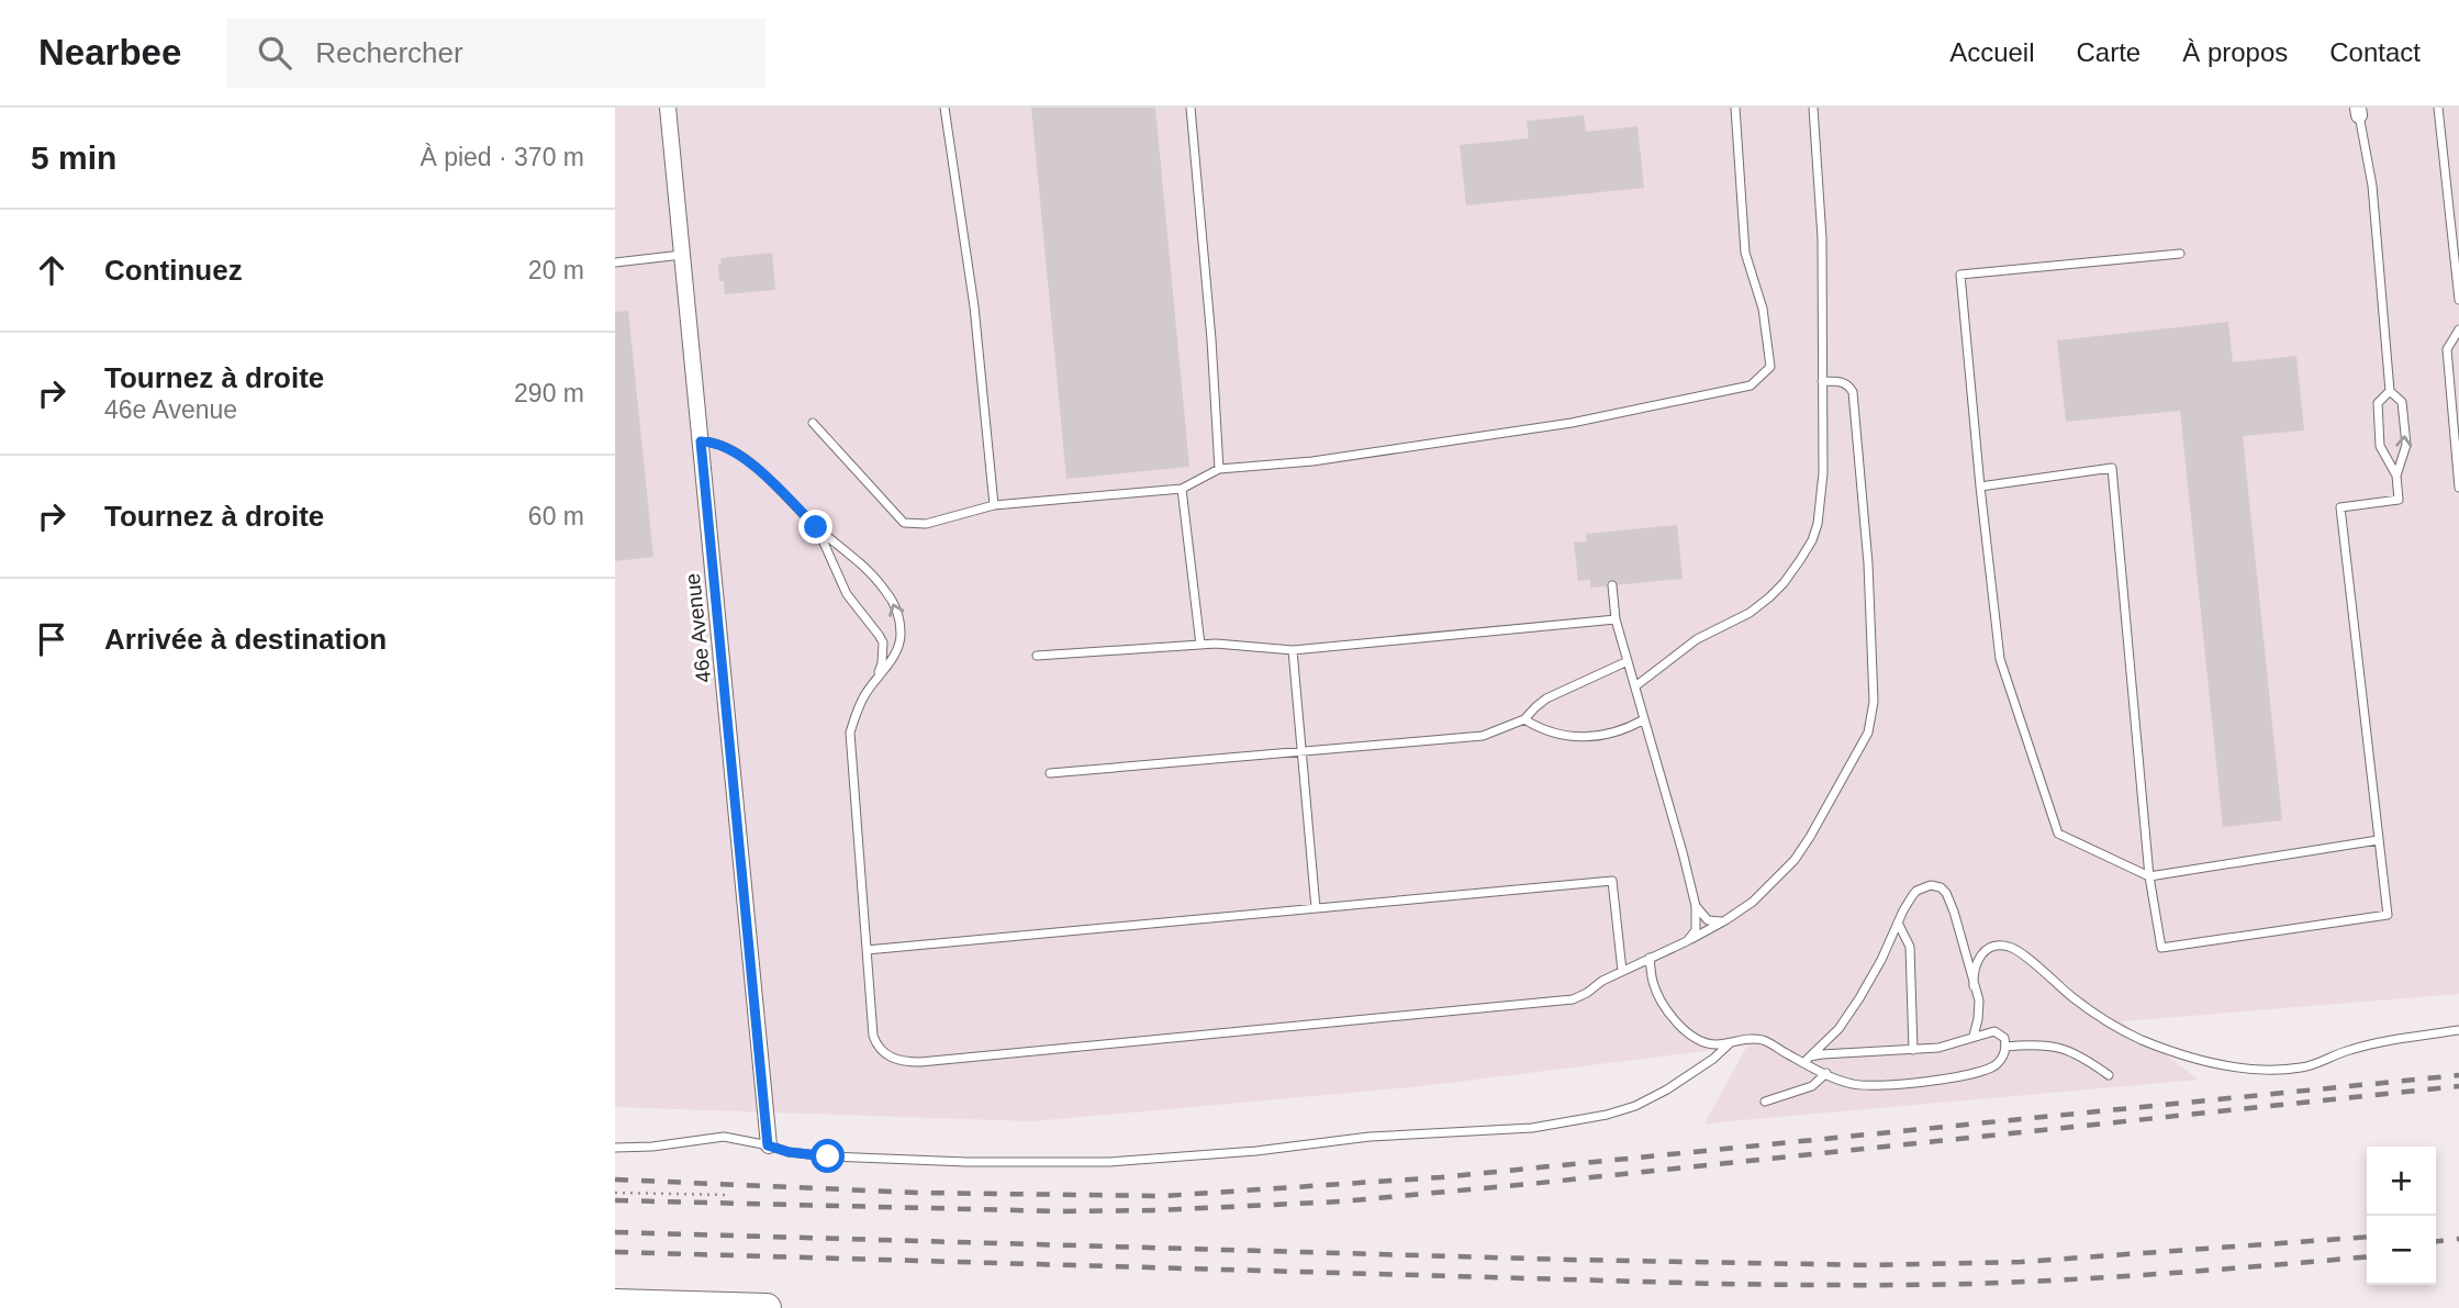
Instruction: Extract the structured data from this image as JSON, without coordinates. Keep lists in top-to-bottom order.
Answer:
{
  "streets": {
    "street": ["46e Avenue"]
  },
  "page": {
    "header": "Nearbee",
    "search": "Rechercher",
    "nav": [
      "Accueil",
      "Carte",
      "À propos",
      "Contact"
    ],
    "heading": ["5 min", "À pied · 370 m"],
    "list": [
      ["Continuez", "20 m"],
      ["Tournez à droite", "46e Avenue", "290 m"],
      ["Tournez à droite", "60 m"],
      "Arrivée à destination"
    ],
    "map_buttons": ["+", "−"]
  }
}
